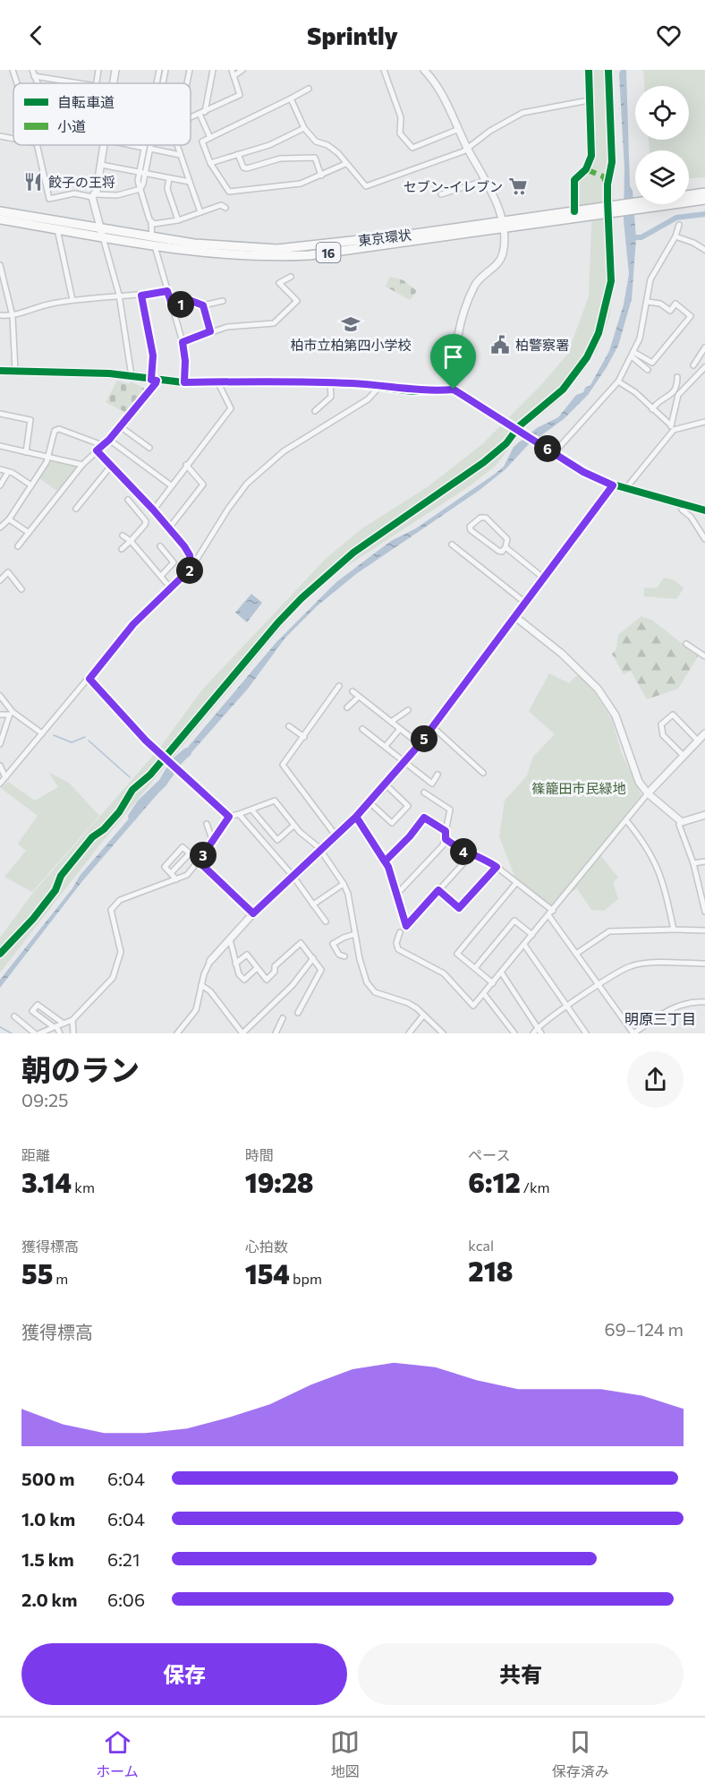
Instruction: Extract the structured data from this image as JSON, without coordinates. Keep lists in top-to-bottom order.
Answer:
{
  "streets": {
    "highway": ["東京環状", "16"]
  },
  "districts": ["明原三丁目"],
  "parks": ["篠籠田市民緑地"],
  "places": {
    "restaurant": ["餃子の王将"],
    "supermarket": ["セブン-イレブン"],
    "school or university": ["柏市立柏第四小学校"],
    "public building": ["柏警察署"]
  },
  "legend": ["自転車道", "小道"],
  "page": {
    "header": "Sprintly",
    "pins": [
      "1",
      "6",
      "2",
      "5",
      "4",
      "3"
    ],
    "heading": ["朝のラン", "09:25"],
    "stats": [
      ["距離", "3.14 km"],
      ["時間", "19:28"],
      ["ペース", "6:12 /km"],
      ["獲得標高", "55 m"],
      ["心拍数", "154 bpm"],
      ["kcal", "218"]
    ],
    "chart": ["獲得標高", "69–124 m"],
    "list": [
      {
        "name": "500 m",
        "note": "6:04"
      },
      {
        "name": "1.0 km",
        "note": "6:04"
      },
      {
        "name": "1.5 km",
        "note": "6:21"
      },
      {
        "name": "2.0 km",
        "note": "6:06"
      }
    ],
    "buttons": ["保存", "共有"],
    "tabs": ["ホーム", "地図", "保存済み"]
  }
}
